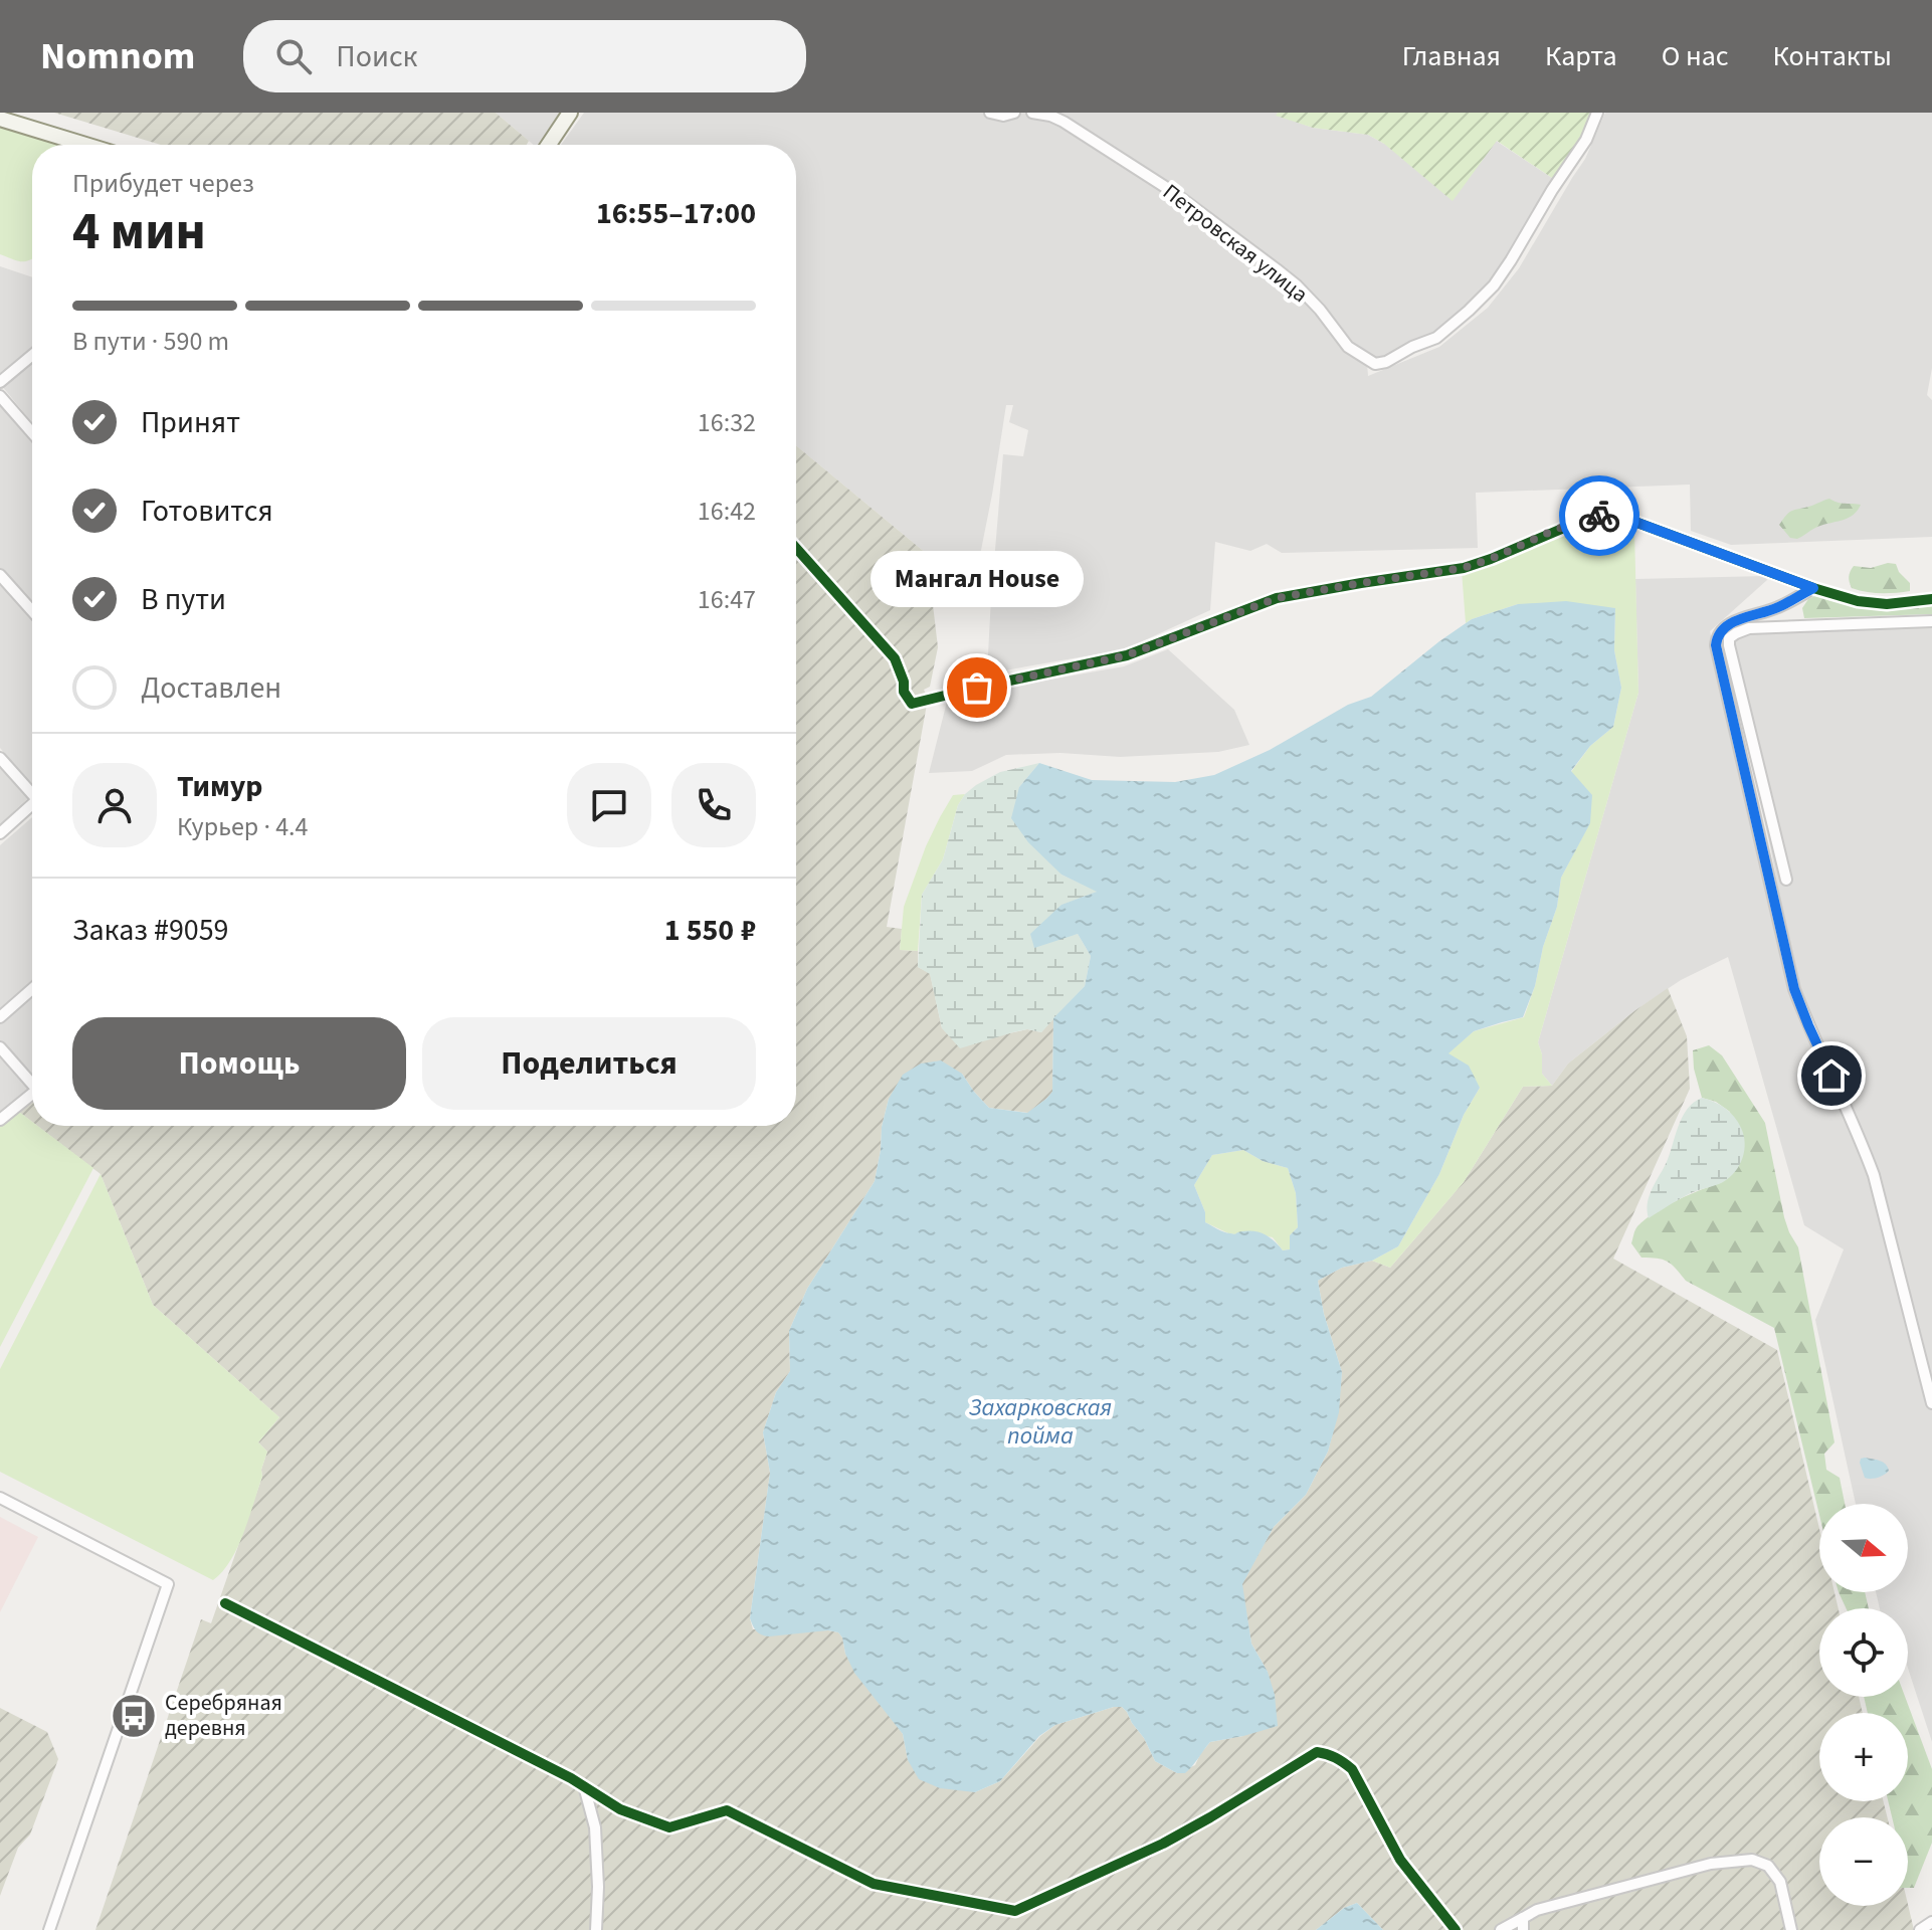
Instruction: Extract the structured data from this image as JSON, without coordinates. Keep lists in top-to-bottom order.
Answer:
{
  "streets": {
    "street": ["Петровская улица"]
  },
  "water": ["Захарковская пойма"],
  "places": {
    "other": ["Мангал House"],
    "bus stop": ["Серебряная деревня"]
  },
  "north": "right",
  "page": {
    "header": "Nomnom",
    "search": "Поиск",
    "nav": [
      "Главная",
      "Карта",
      "О нас",
      "Контакты"
    ],
    "heading": ["4 мин", "Прибудет через", "16:55–17:00"],
    "panel": [
      "Тимур",
      "Курьер · 4.4",
      "Заказ #9059",
      "1 550 ₽"
    ],
    "bar": "В пути · 590 m",
    "list": [
      ["Принят", "16:32"],
      ["Готовится", "16:42"],
      ["В пути", "16:47"],
      "Доставлен"
    ],
    "bubble": "Мангал House",
    "buttons": ["Помощь", "Поделиться"],
    "map_buttons": ["+", "−"]
  }
}
